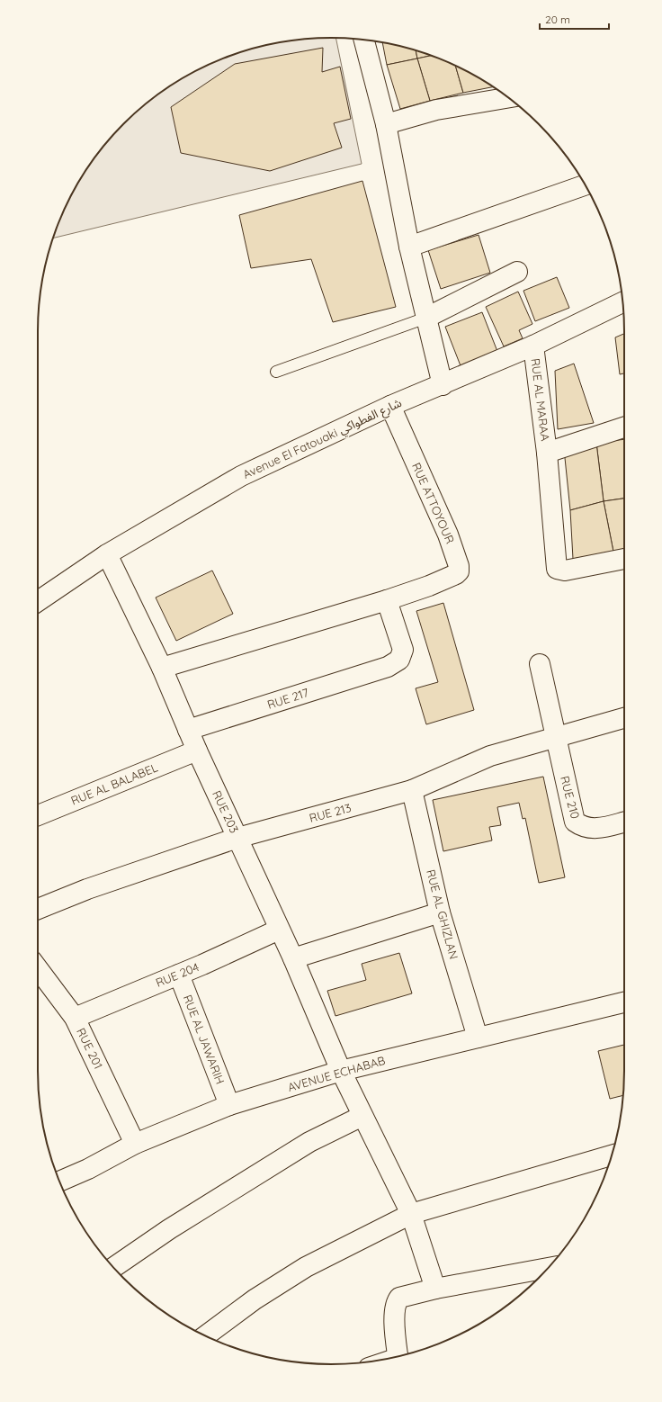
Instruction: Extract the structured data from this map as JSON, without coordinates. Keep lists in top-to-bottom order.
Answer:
{
  "streets": {
    "street": [
      "RUE AL MARAA",
      "Avenue El Fatouaki شارع الفطواكي",
      "RUE ATTOYOUR",
      "RUE 217",
      "RUE AL BALABEL",
      "RUE 210",
      "RUE 203",
      "RUE 213",
      "RUE AL GHIZLAN",
      "RUE 204",
      "RUE AL JAWARIH",
      "RUE 201",
      "AVENUE ECHABAB"
    ]
  },
  "crossings": [
    ["RUE AL MARAA", "Avenue El Fatouaki شارع الفطواكي"],
    ["Avenue El Fatouaki شارع الفطواكي", "RUE ATTOYOUR"],
    ["Avenue El Fatouaki شارع الفطواكي", "RUE 203"],
    ["RUE ATTOYOUR", "RUE 217"],
    ["RUE ATTOYOUR", "RUE 203"],
    ["RUE 217", "RUE 203"],
    ["RUE AL BALABEL", "RUE 203"],
    ["RUE 210", "RUE 213"],
    ["RUE 203", "RUE 213"],
    ["RUE 203", "RUE 204"],
    ["RUE 203", "AVENUE ECHABAB"],
    ["RUE 213", "RUE AL GHIZLAN"],
    ["RUE AL GHIZLAN", "AVENUE ECHABAB"],
    ["RUE 204", "RUE AL JAWARIH"],
    ["RUE 204", "RUE 201"],
    ["RUE AL JAWARIH", "AVENUE ECHABAB"],
    ["RUE 201", "AVENUE ECHABAB"]
  ],
  "scale_bar": "20 m"
}
